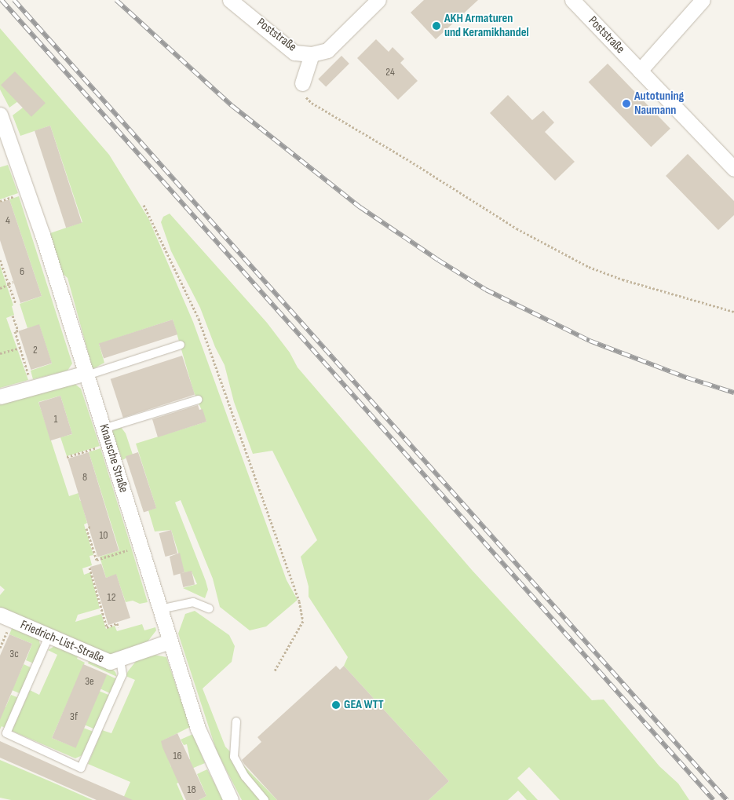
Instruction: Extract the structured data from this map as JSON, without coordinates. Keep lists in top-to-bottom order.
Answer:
{
  "streets": {
    "street": ["Poststraße", "Knausche Straße", "Friedrich-List-Straße"]
  },
  "crossings": [
    ["Knausche Straße", "Friedrich-List-Straße"]
  ],
  "places": ["AKH Armaturen und Keramikhandel", "Autotuning Naumann", "GEA WTT"],
  "house_numbers": [
    "24",
    "4",
    "6",
    "2",
    "1",
    "8",
    "10",
    "12",
    "3c",
    "3e",
    "3f",
    "16",
    "18"
  ]
}
